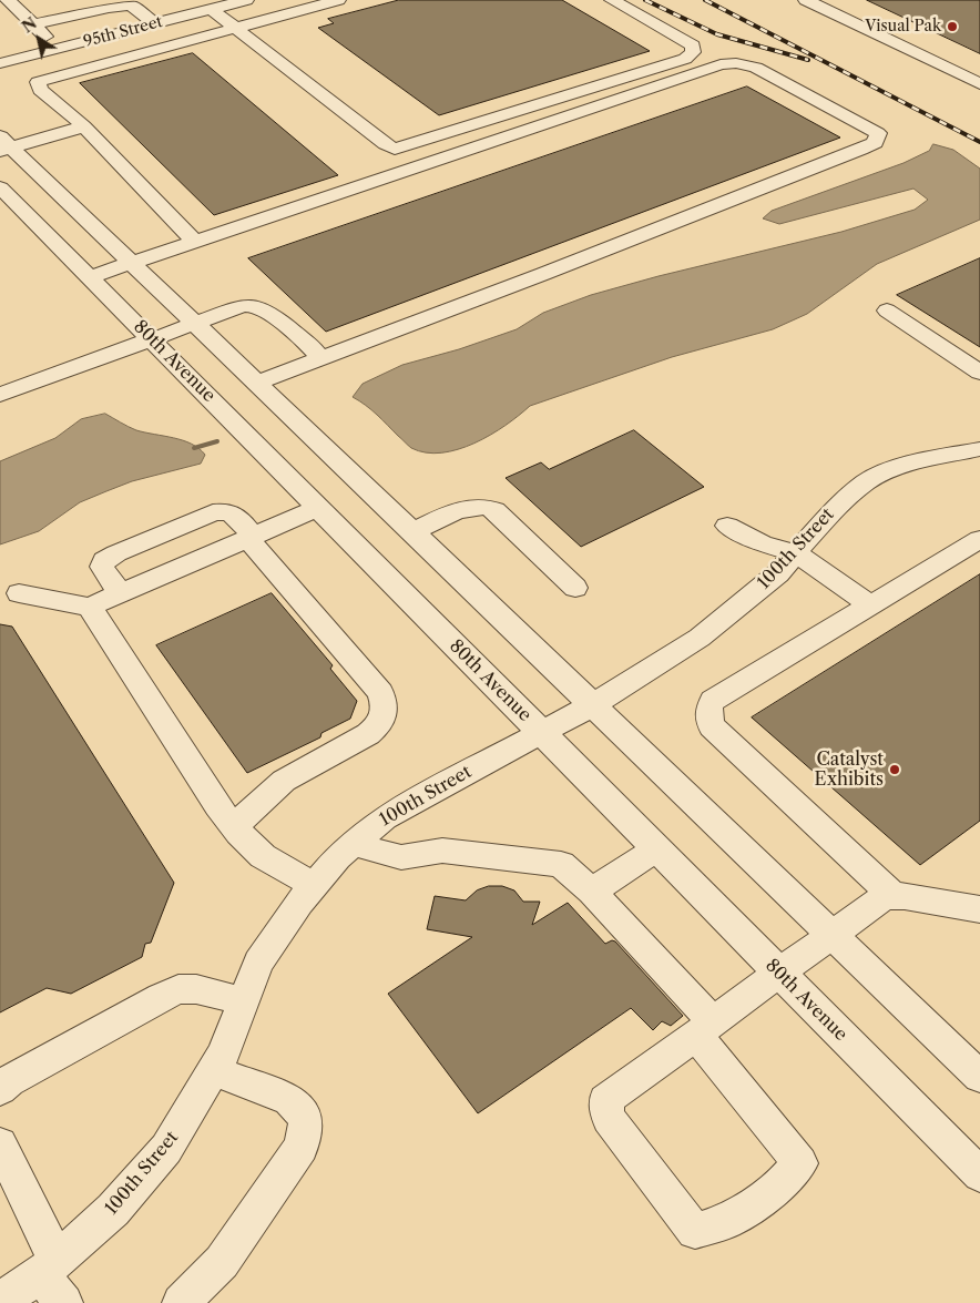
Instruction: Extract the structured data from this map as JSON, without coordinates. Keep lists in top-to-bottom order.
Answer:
{
  "streets": {
    "street": ["95th Street", "80th Avenue", "100th Street"]
  },
  "crossings": [
    ["80th Avenue", "100th Street"]
  ],
  "places": ["Visual Pak", "Catalyst Exhibits"],
  "north": "top left"
}
